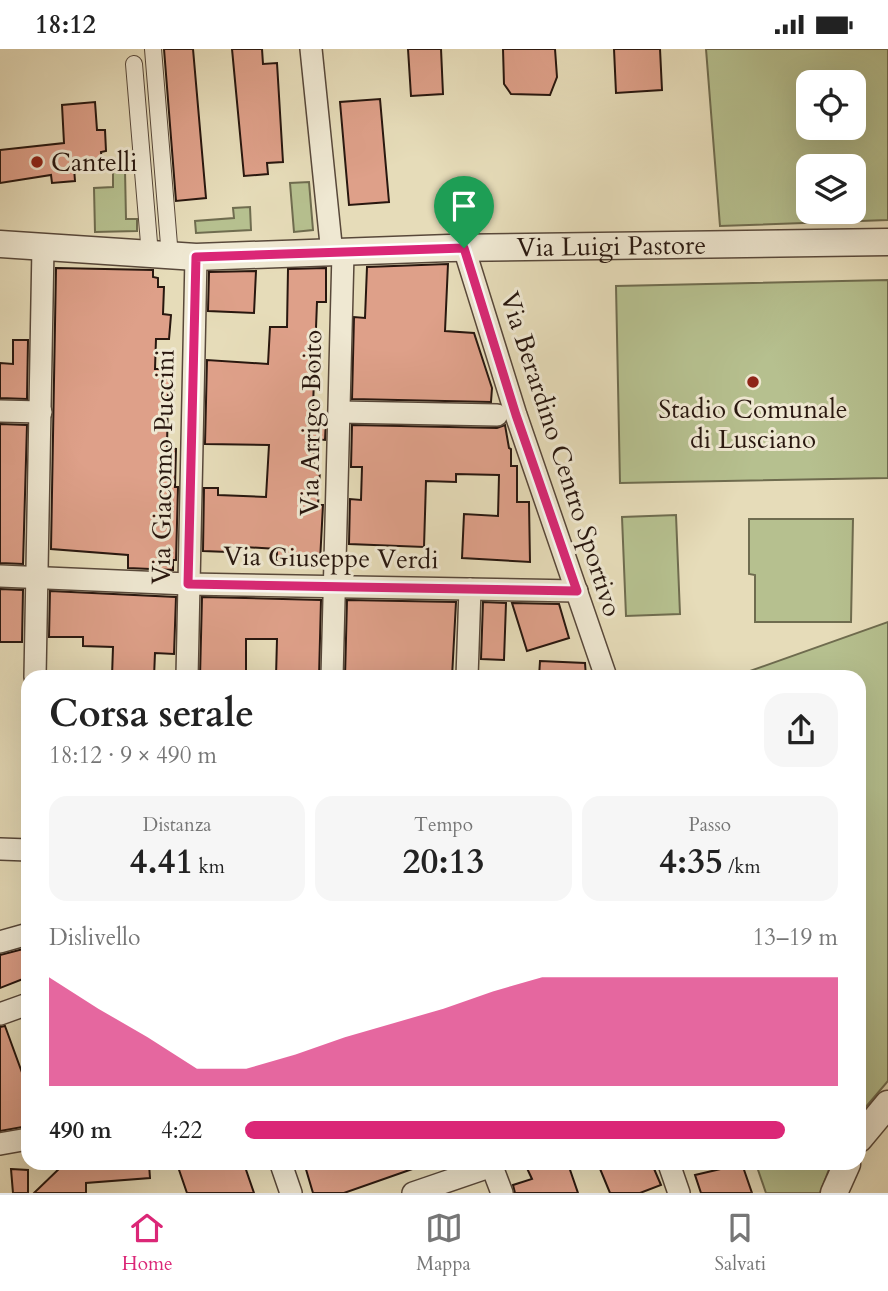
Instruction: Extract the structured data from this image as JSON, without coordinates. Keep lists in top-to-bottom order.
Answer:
{
  "streets": {
    "street": [
      "Via Luigi Pastore",
      "Via Arrigo Boito",
      "Via Berardino Centro Sportivo",
      "Via Giacomo Puccini",
      "Via Giuseppe Verdi"
    ]
  },
  "crossings": [
    ["Via Luigi Pastore", "Via Arrigo Boito"],
    ["Via Luigi Pastore", "Via Berardino Centro Sportivo"],
    ["Via Luigi Pastore", "Via Giacomo Puccini"],
    ["Via Arrigo Boito", "Via Giuseppe Verdi"],
    ["Via Berardino Centro Sportivo", "Via Giuseppe Verdi"],
    ["Via Giacomo Puccini", "Via Giuseppe Verdi"]
  ],
  "places": ["Cantelli", "Stadio Comunale di Lusciano"],
  "page": {
    "status": "18:12",
    "heading": ["Corsa serale", "18:12 · 9 × 490 m"],
    "stats": [
      ["Distanza", "4.41 km"],
      ["Tempo", "20:13"],
      ["Passo", "4:35 /km"]
    ],
    "chart": ["Dislivello", "13–19 m"],
    "list": [
      {
        "name": "490 m",
        "note": "4:22"
      }
    ],
    "tabs": ["Home", "Mappa", "Salvati"]
  }
}
